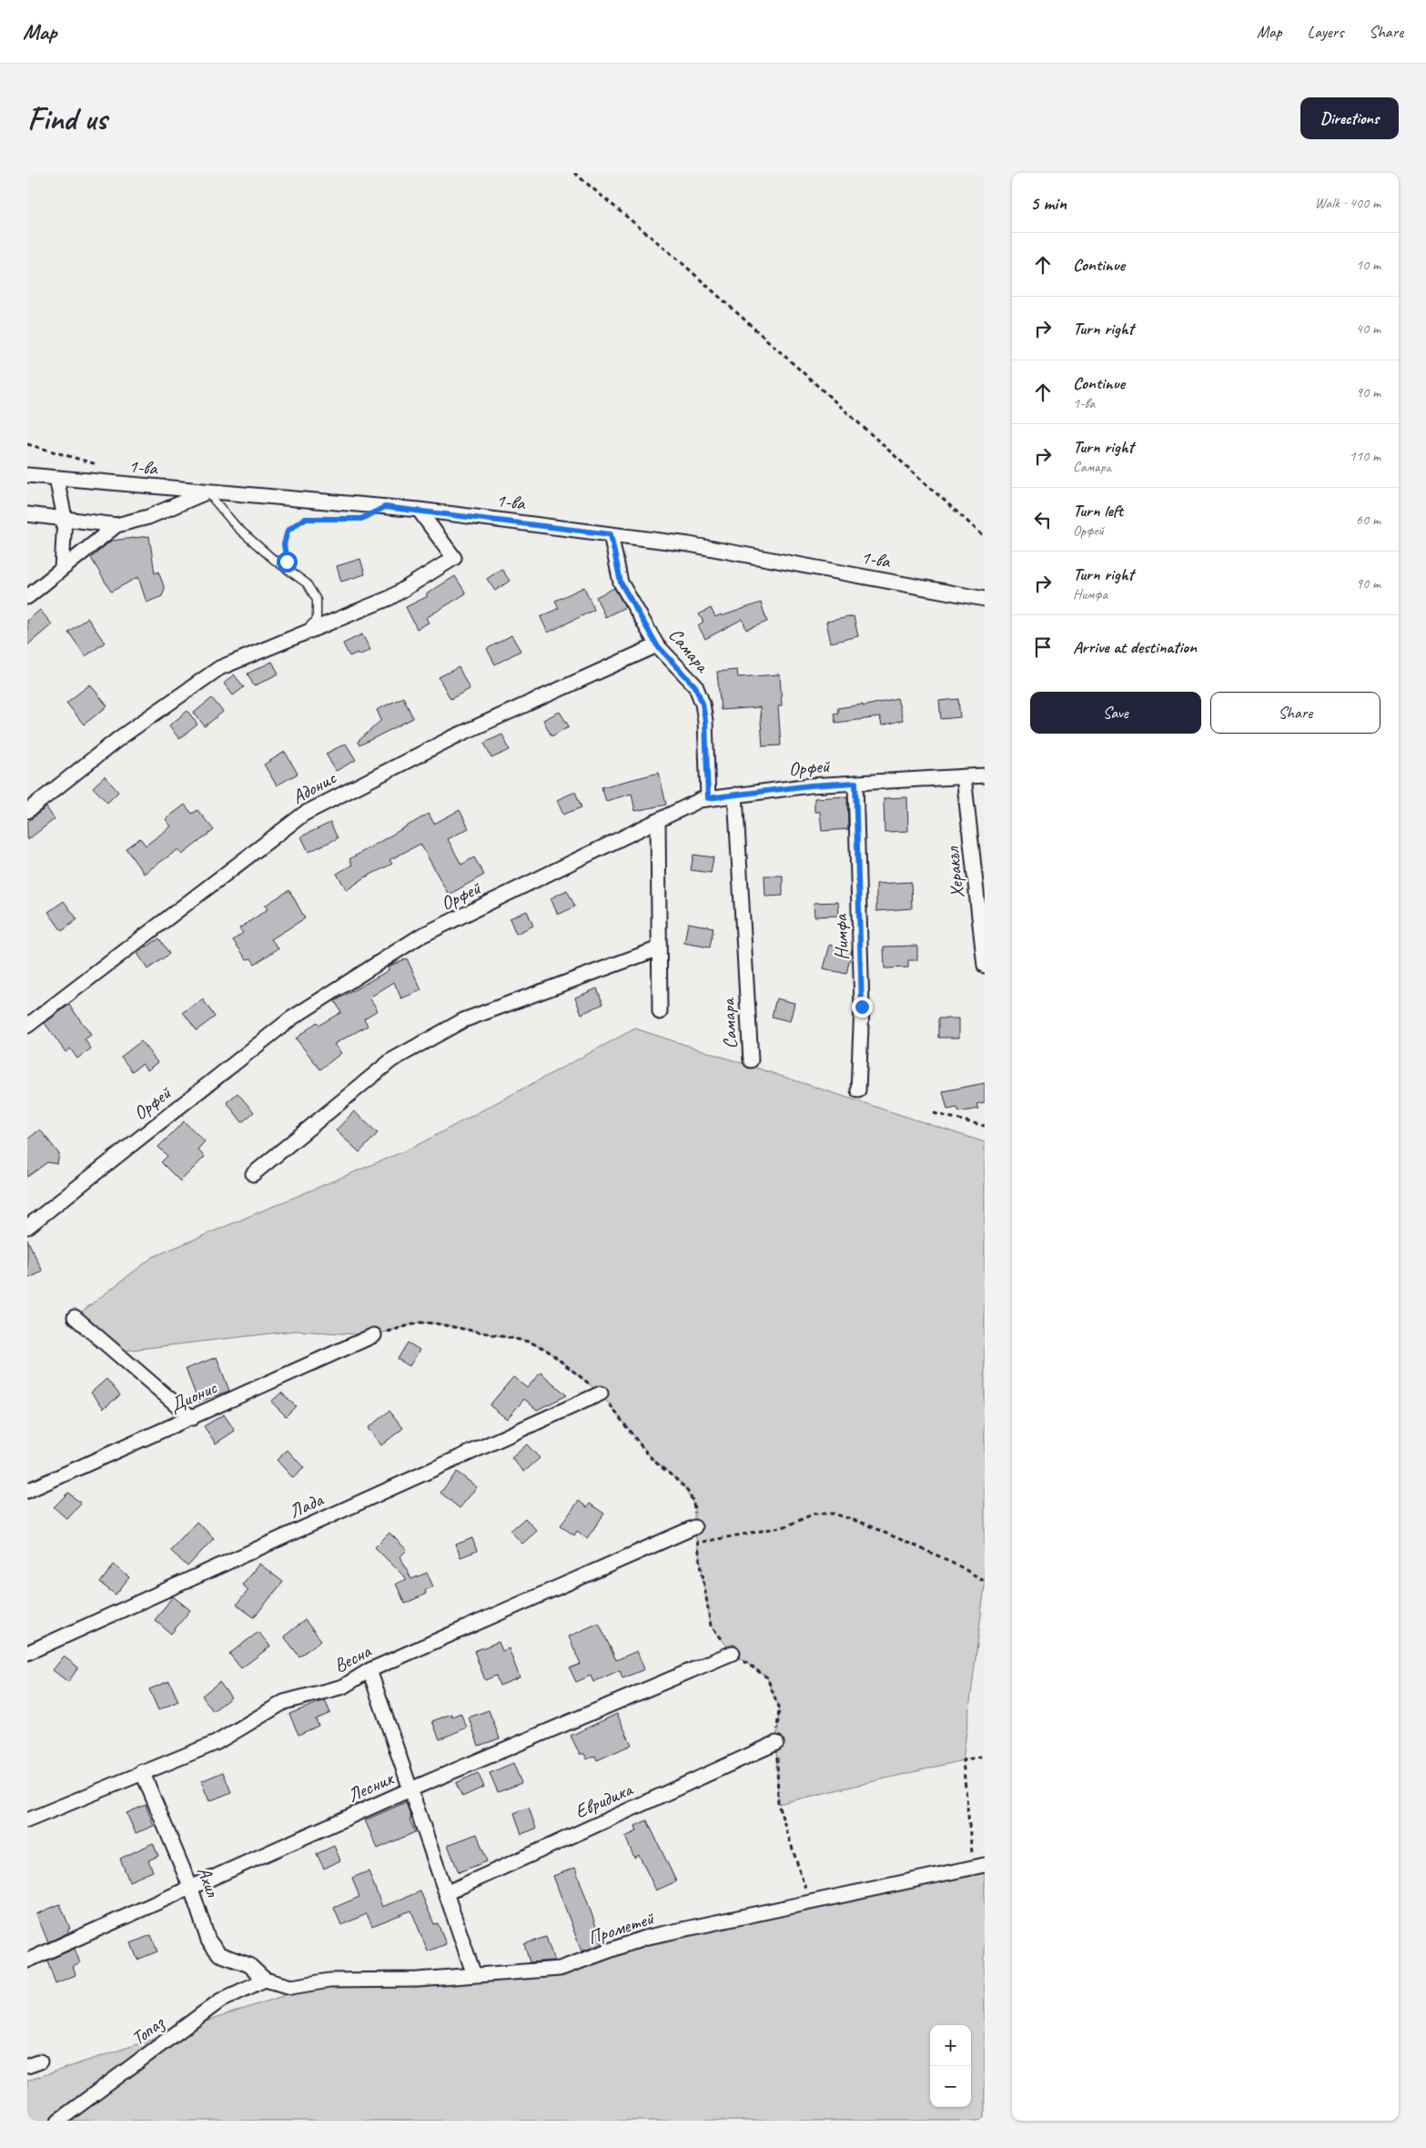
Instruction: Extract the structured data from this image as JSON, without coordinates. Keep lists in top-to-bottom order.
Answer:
{
  "streets": {
    "street": [
      "1-ва",
      "Самара",
      "Орфей",
      "Адонис",
      "Херакъл",
      "Нимфа",
      "Дионис",
      "Лада",
      "Весна",
      "Лесник",
      "Евридика",
      "Ахил",
      "Прометей",
      "Топаз"
    ]
  },
  "crossings": [
    ["1-ва", "Самара"],
    ["Самара", "Орфей"],
    ["Самара", "Адонис"],
    ["Орфей", "Херакъл"],
    ["Орфей", "Нимфа"],
    ["Весна", "Ахил"],
    ["Лесник", "Ахил"],
    ["Ахил", "Прометей"],
    ["Ахил", "Топаз"],
    ["Прометей", "Топаз"]
  ],
  "page": {
    "header": "Map",
    "nav": ["Map", "Layers", "Share"],
    "buttons": [
      "Directions",
      ["Save", "Share"]
    ],
    "title": "Find us",
    "heading": ["5 min", "Walk · 400 m"],
    "list": [
      ["Continue", "10 m"],
      ["Turn right", "40 m"],
      ["Continue", "1-ва", "90 m"],
      ["Turn right", "Самара", "110 m"],
      ["Turn left", "Орфей", "60 m"],
      ["Turn right", "Нимфа", "90 m"],
      "Arrive at destination"
    ],
    "map_buttons": ["+", "−"]
  }
}
